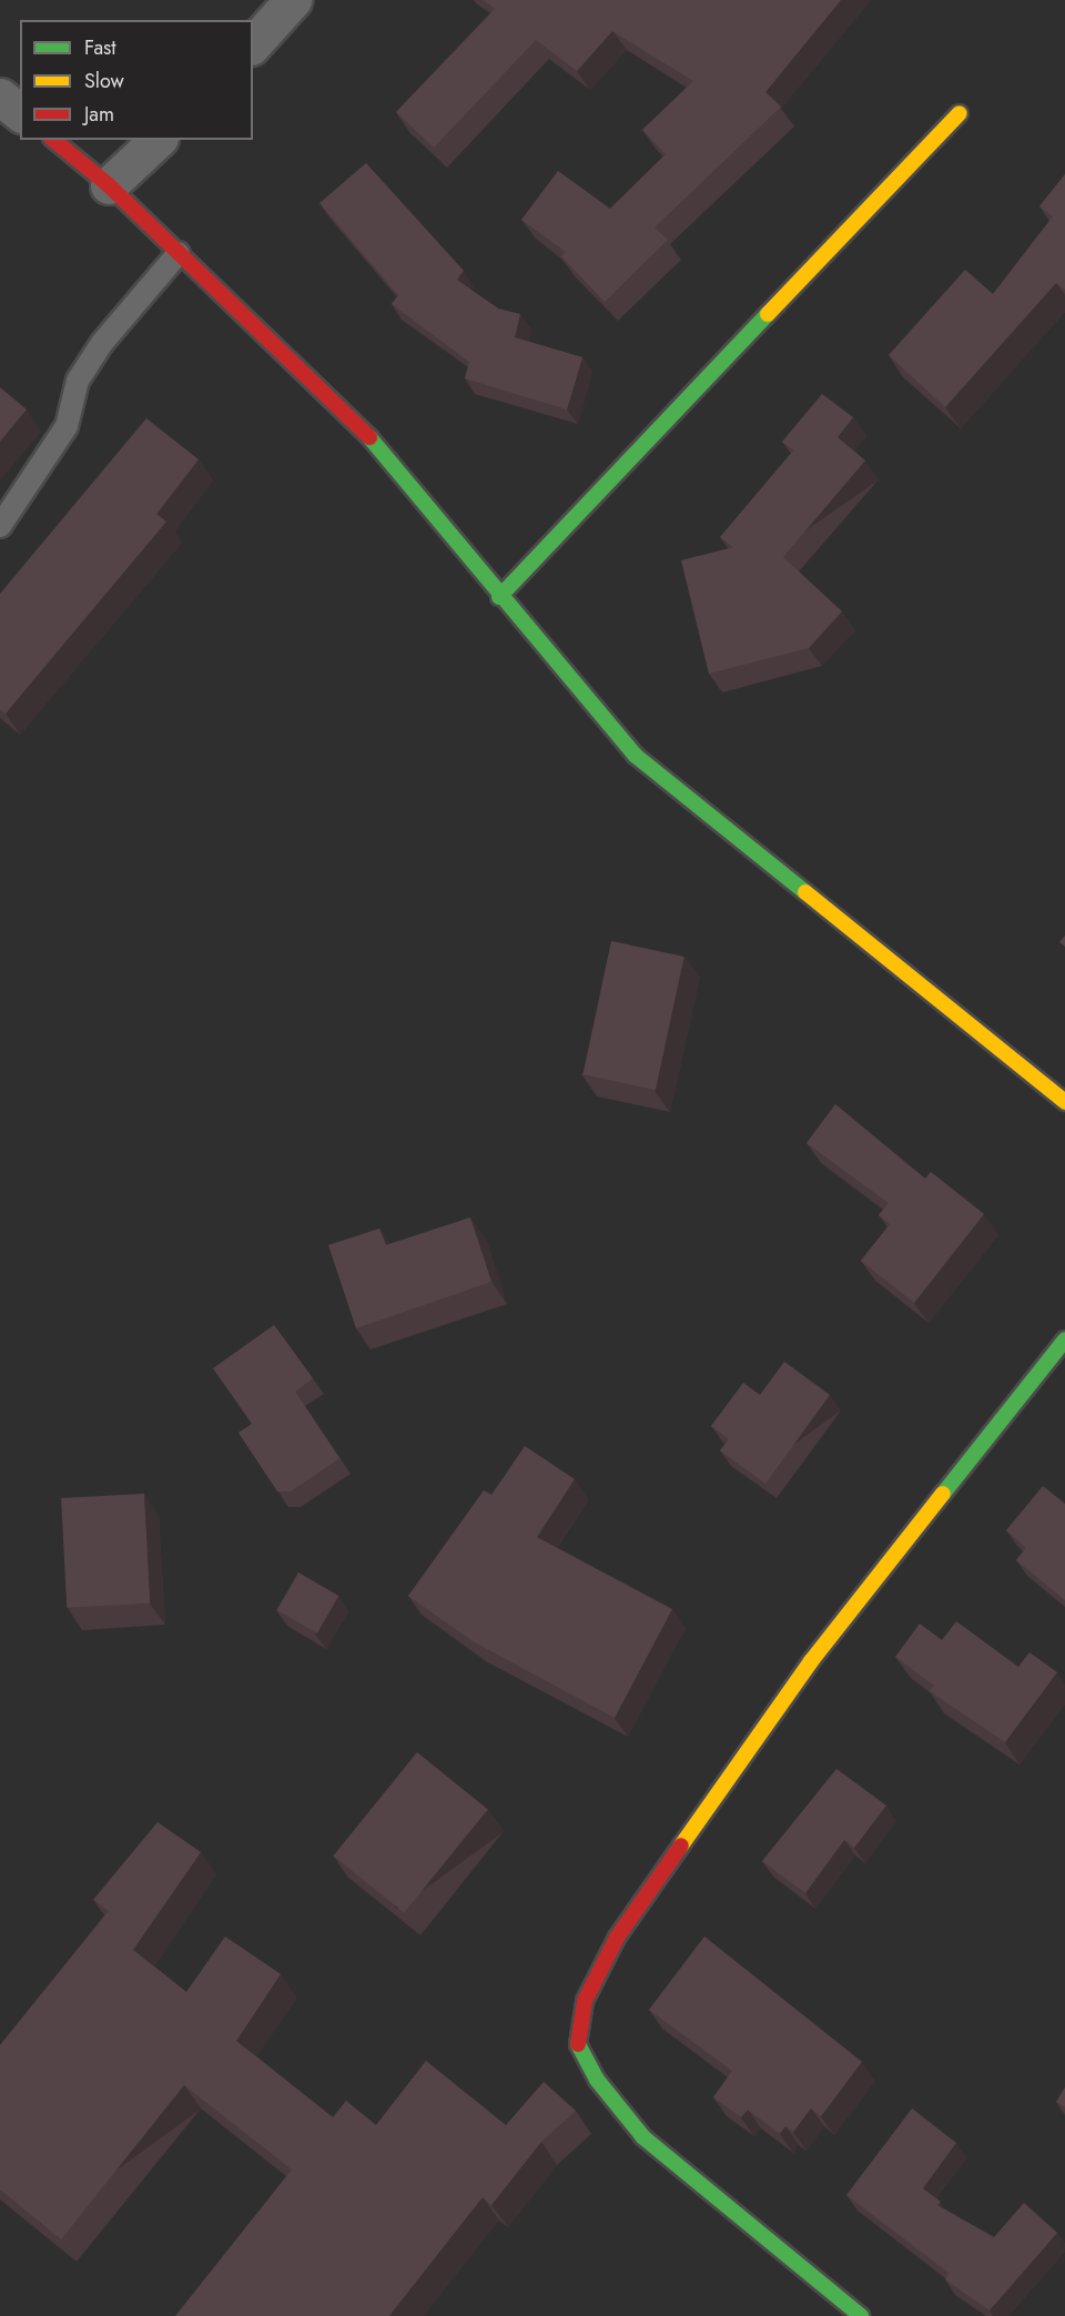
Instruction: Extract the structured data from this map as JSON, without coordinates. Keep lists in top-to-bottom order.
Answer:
{
  "legend": ["Fast", "Slow", "Jam"]
}
